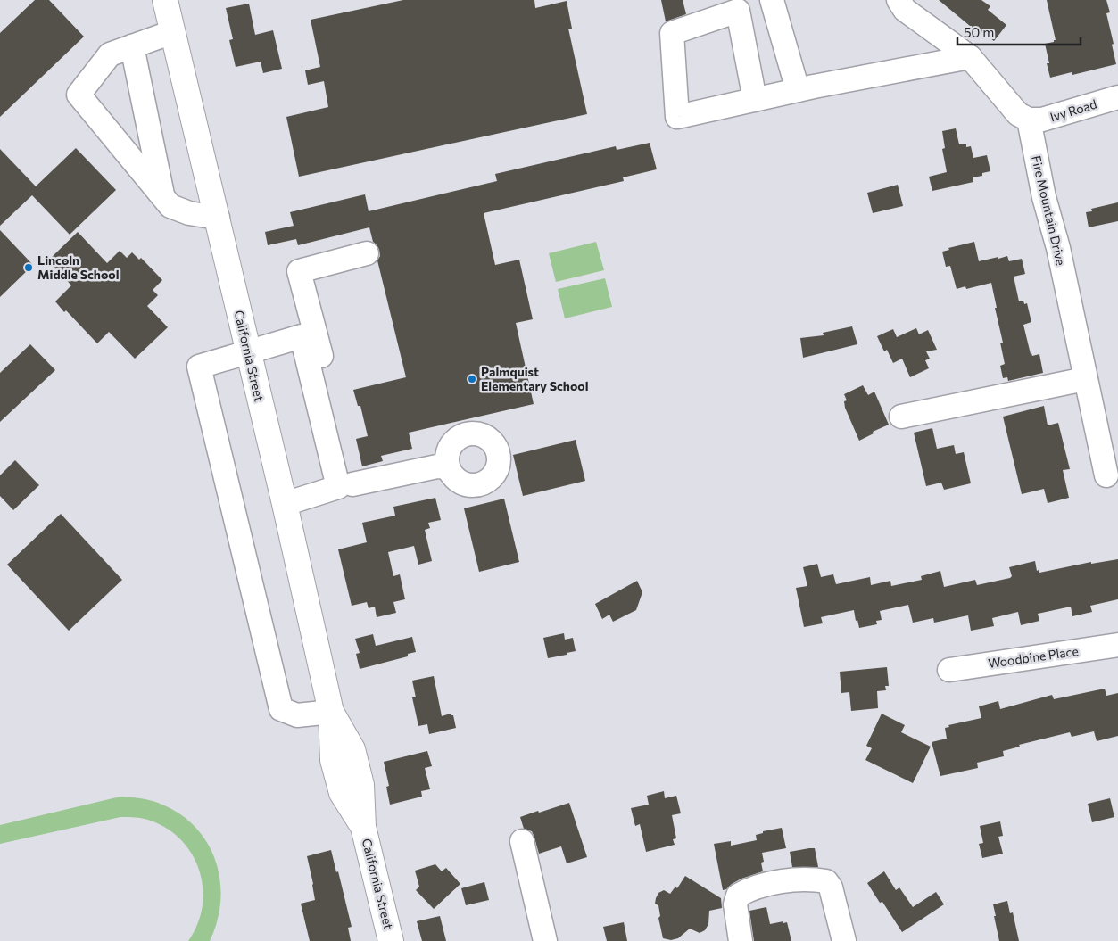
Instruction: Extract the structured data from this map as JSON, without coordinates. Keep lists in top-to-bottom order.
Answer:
{
  "streets": {
    "main road": ["California Street"],
    "street": ["Ivy Road", "Fire Mountain Drive", "Woodbine Place"]
  },
  "crossings": [
    ["Ivy Road", "Fire Mountain Drive"]
  ],
  "places": ["Lincoln Middle School", "Palmquist Elementary School"],
  "scale_bar": "50 m"
}
